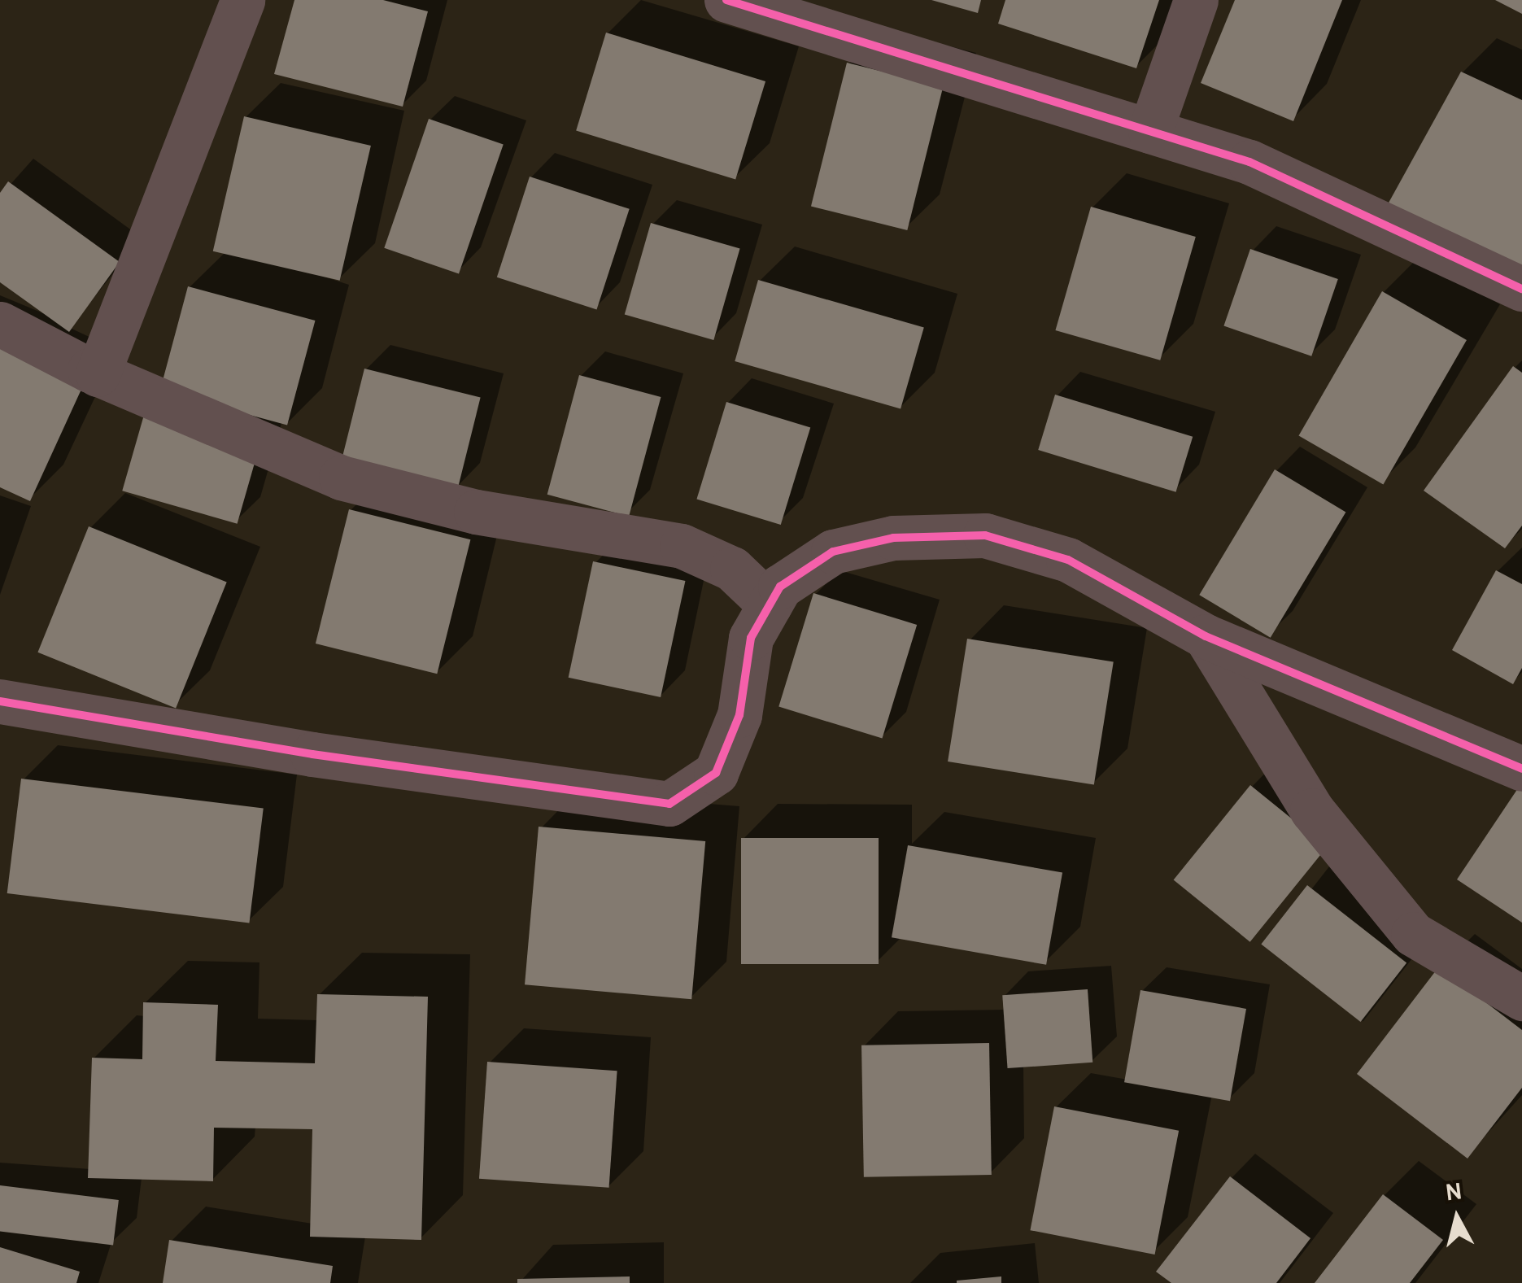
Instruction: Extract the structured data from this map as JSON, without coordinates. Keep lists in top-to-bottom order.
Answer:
{
  "north": "top"
}
